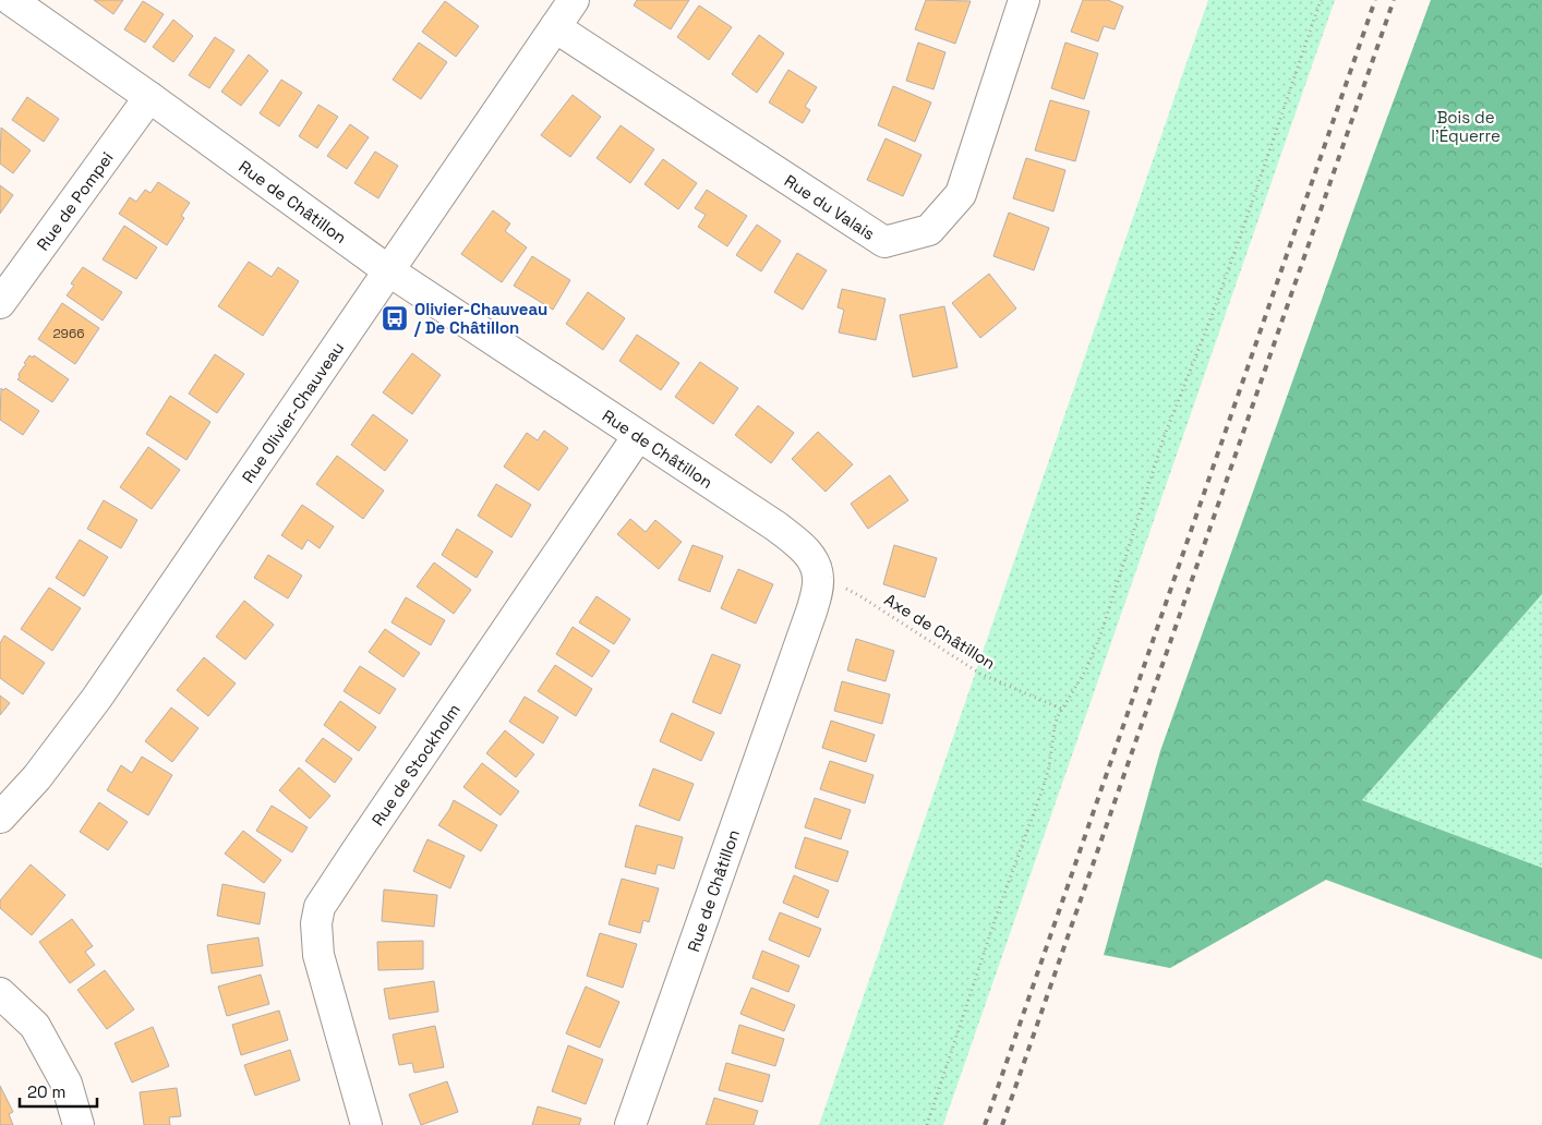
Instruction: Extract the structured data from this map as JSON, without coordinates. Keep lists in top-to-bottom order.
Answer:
{
  "streets": {
    "street": [
      "Rue de Pompei",
      "Rue de Châtillon",
      "Rue du Valais",
      "Rue Olivier-Chauveau",
      "Rue de Stockholm"
    ],
    "path": ["Axe de Châtillon"]
  },
  "crossings": [
    ["Rue de Pompei", "Rue de Châtillon"],
    ["Rue de Châtillon", "Rue Olivier-Chauveau"],
    ["Rue de Châtillon", "Rue de Stockholm"],
    ["Rue du Valais", "Rue Olivier-Chauveau"]
  ],
  "parks": ["Bois de l'Équerre"],
  "places": {
    "bus stop": ["Olivier-Chauveau / De Châtillon"]
  },
  "house_numbers": ["2966"],
  "scale_bar": "20 m"
}
